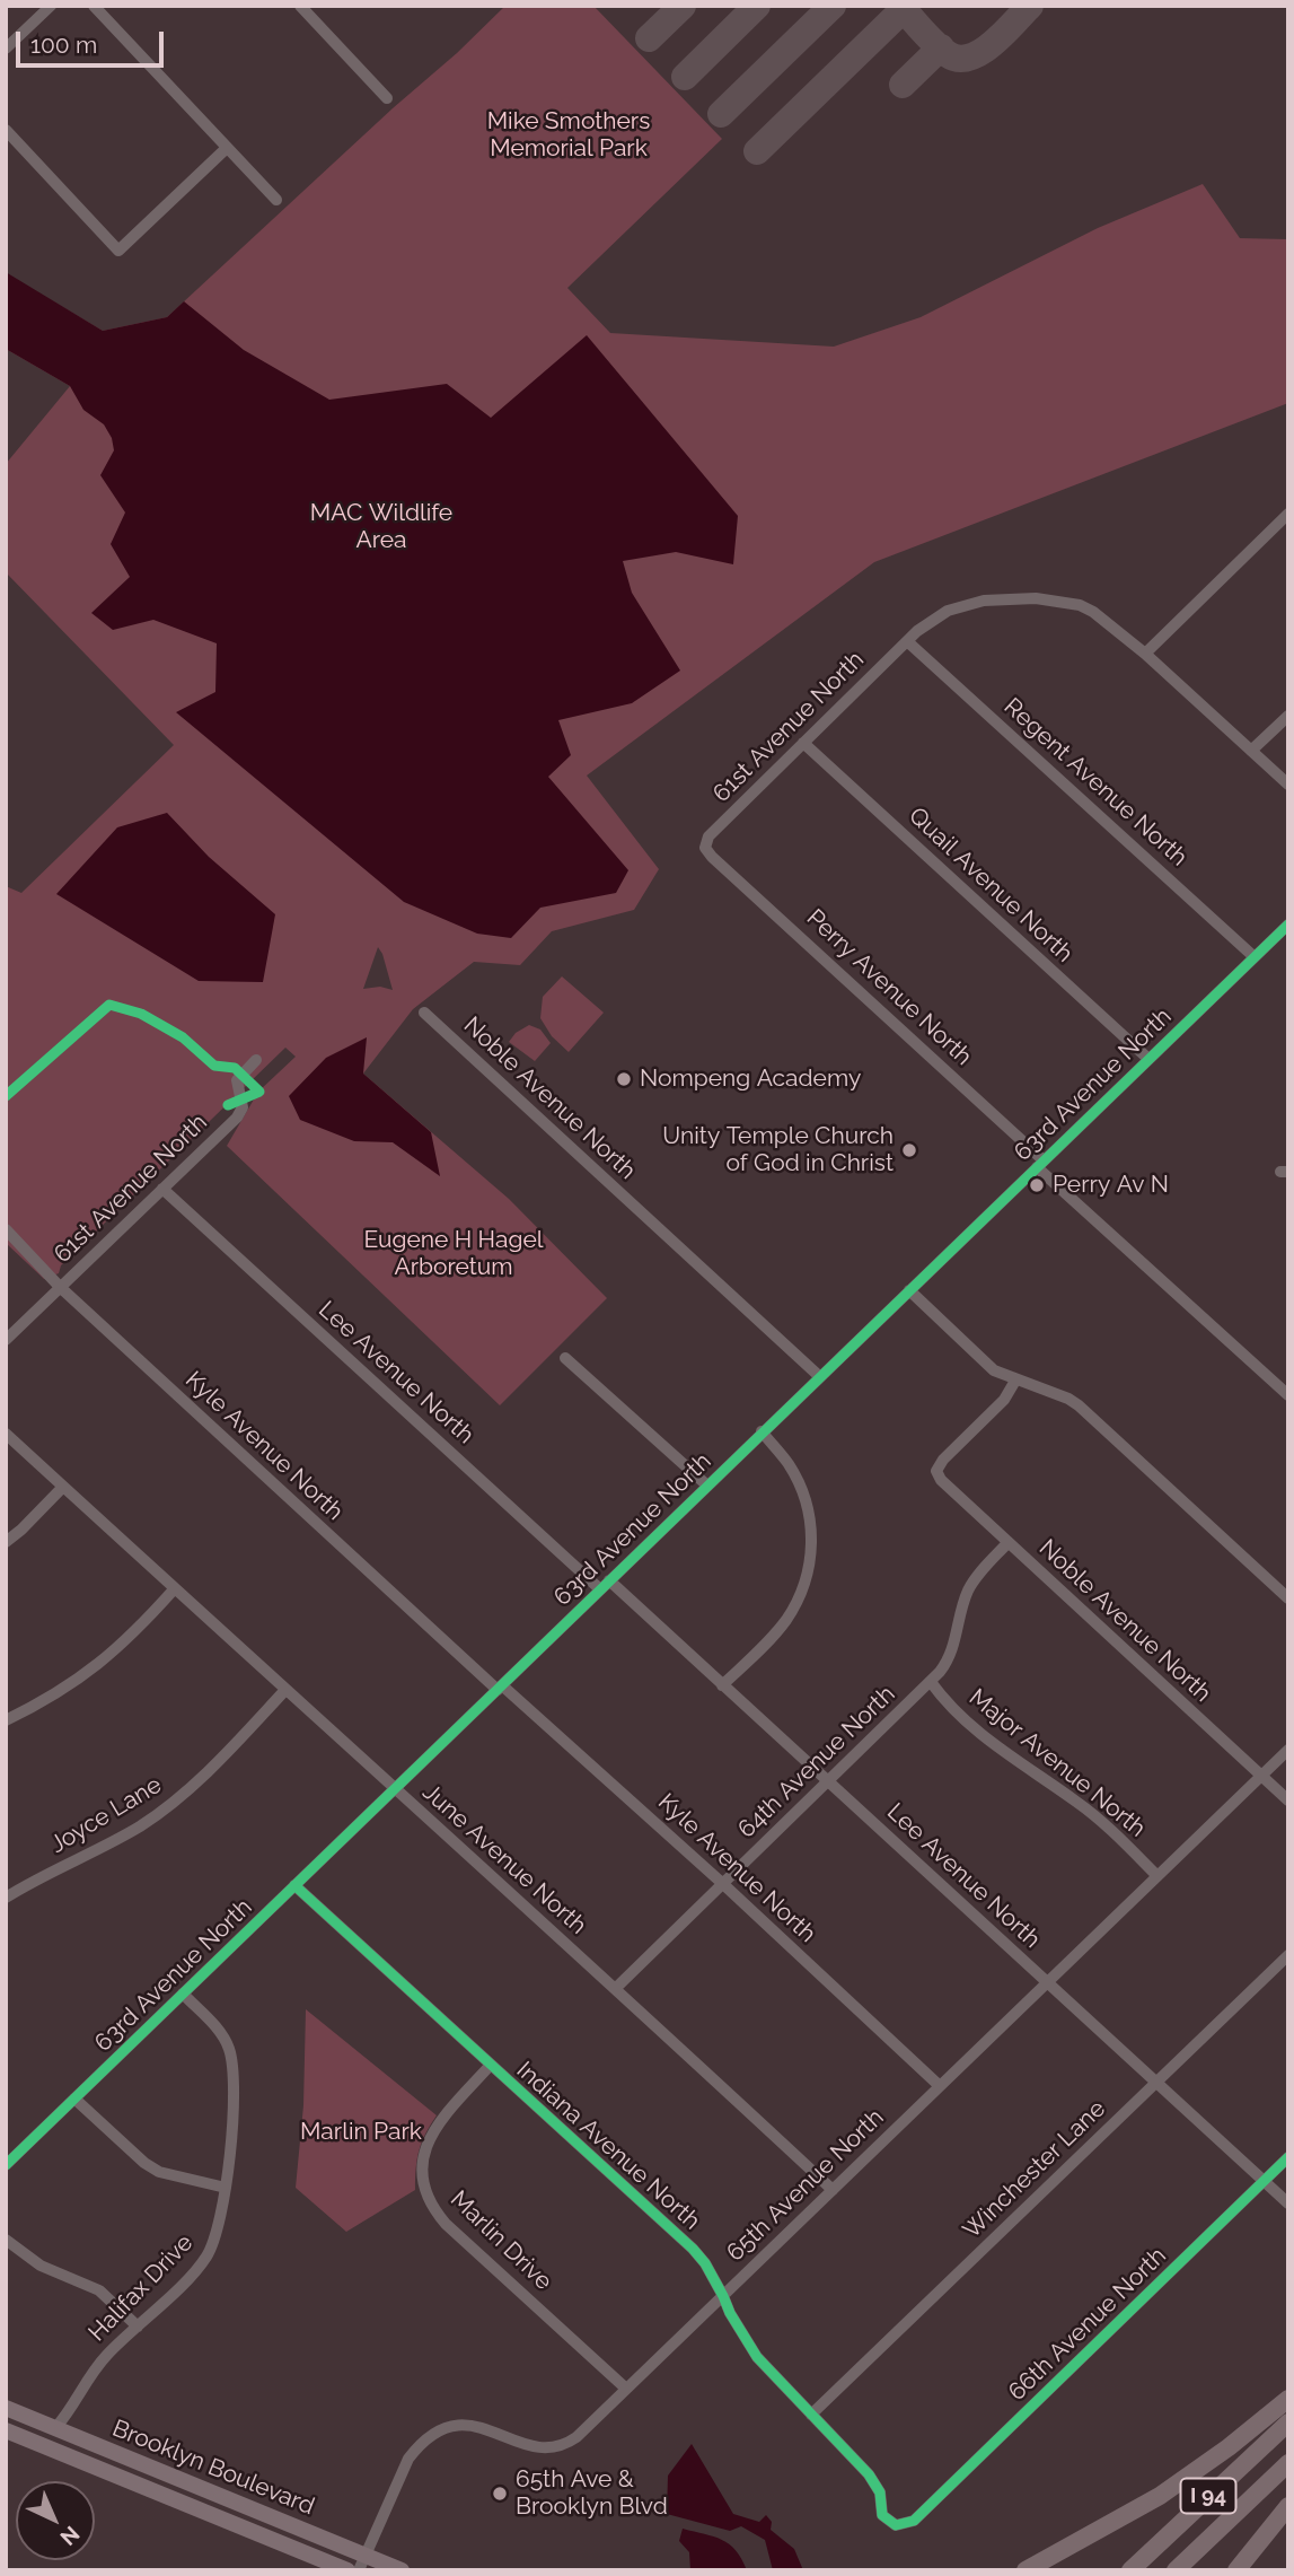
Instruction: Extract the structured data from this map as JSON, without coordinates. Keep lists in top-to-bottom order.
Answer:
{
  "streets": {
    "highway": ["I 94"],
    "main road": ["Brooklyn Boulevard"],
    "street": [
      "61st Avenue North",
      "Regent Avenue North",
      "Quail Avenue North",
      "Perry Avenue North",
      "63rd Avenue North",
      "Noble Avenue North",
      "Lee Avenue North",
      "Kyle Avenue North",
      "64th Avenue North",
      "Major Avenue North",
      "Joyce Lane",
      "June Avenue North",
      "Indiana Avenue North",
      "Winchester Lane",
      "65th Avenue North",
      "Marlin Drive",
      "Halifax Drive",
      "66th Avenue North"
    ]
  },
  "crossings": [
    ["61st Avenue North", "Regent Avenue North"],
    ["61st Avenue North", "Quail Avenue North"],
    ["61st Avenue North", "Perry Avenue North"],
    ["61st Avenue North", "Lee Avenue North"],
    ["61st Avenue North", "Kyle Avenue North"],
    ["Regent Avenue North", "63rd Avenue North"],
    ["Quail Avenue North", "63rd Avenue North"],
    ["Perry Avenue North", "63rd Avenue North"],
    ["63rd Avenue North", "Noble Avenue North"],
    ["63rd Avenue North", "Lee Avenue North"],
    ["63rd Avenue North", "Kyle Avenue North"],
    ["63rd Avenue North", "June Avenue North"],
    ["63rd Avenue North", "Indiana Avenue North"],
    ["63rd Avenue North", "Halifax Drive"],
    ["Noble Avenue North", "64th Avenue North"],
    ["Noble Avenue North", "65th Avenue North"],
    ["Lee Avenue North", "64th Avenue North"],
    ["Lee Avenue North", "Winchester Lane"],
    ["Lee Avenue North", "65th Avenue North"],
    ["Lee Avenue North", "66th Avenue North"],
    ["Kyle Avenue North", "64th Avenue North"],
    ["Kyle Avenue North", "65th Avenue North"],
    ["64th Avenue North", "Major Avenue North"],
    ["64th Avenue North", "June Avenue North"],
    ["Major Avenue North", "65th Avenue North"],
    ["Joyce Lane", "June Avenue North"],
    ["June Avenue North", "65th Avenue North"],
    ["Indiana Avenue North", "Winchester Lane"],
    ["Indiana Avenue North", "65th Avenue North"],
    ["Indiana Avenue North", "Marlin Drive"],
    ["Indiana Avenue North", "66th Avenue North"],
    ["65th Avenue North", "Marlin Drive"],
    ["65th Avenue North", "Brooklyn Boulevard"],
    ["Halifax Drive", "Brooklyn Boulevard"]
  ],
  "parks": [
    "Mike Smothers Memorial Park",
    "MAC Wildlife Area",
    "Eugene H Hagel Arboretum",
    "Marlin Park"
  ],
  "places": [
    "Nompeng Academy",
    "Unity Temple Church of God in Christ",
    "Perry Av N",
    "65th Ave & Brooklyn Blvd"
  ],
  "scale_bar": "100 m",
  "north": "bottom right"
}
